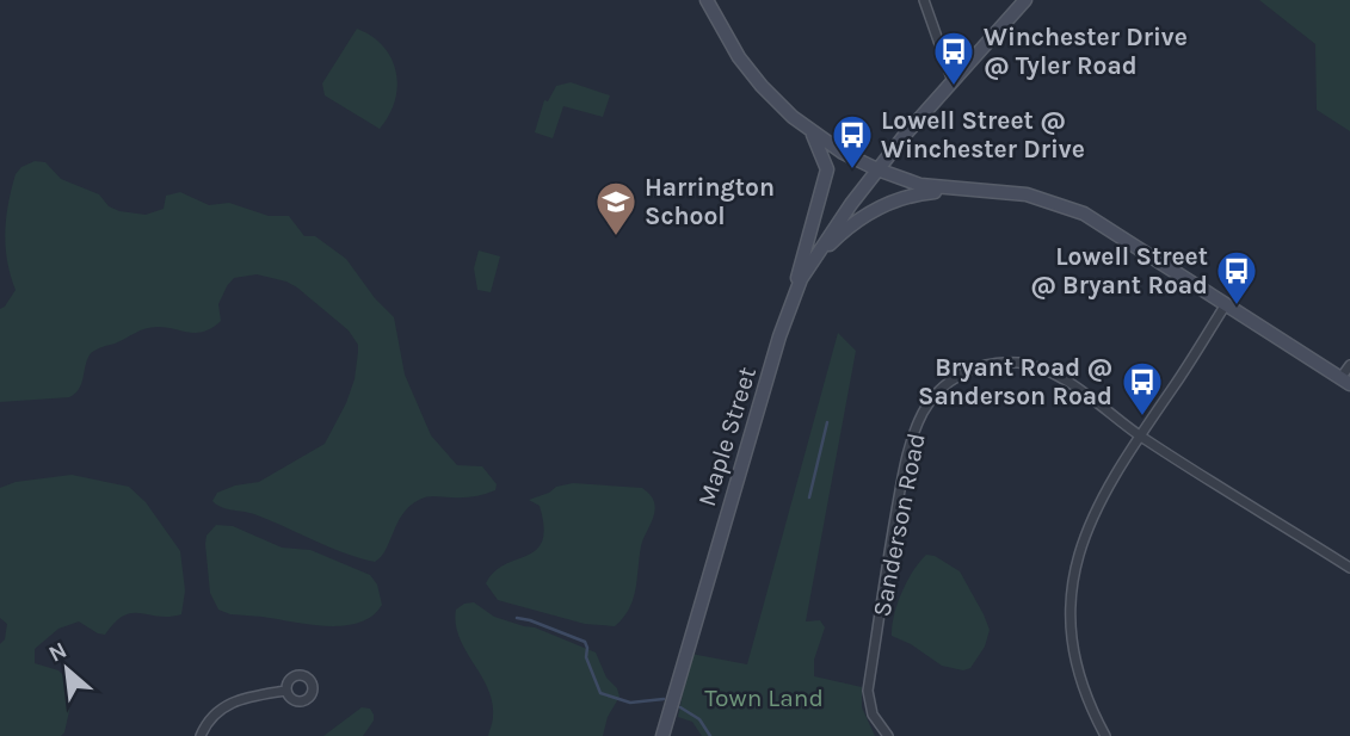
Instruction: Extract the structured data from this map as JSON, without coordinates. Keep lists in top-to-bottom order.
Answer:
{
  "streets": {
    "main road": ["Maple Street"],
    "street": ["Sanderson Road"]
  },
  "parks": ["Town Land"],
  "places": {
    "bus stop": [
      "Winchester Drive @ Tyler Road",
      "Lowell Street @ Winchester Drive",
      "Lowell Street @ Bryant Road",
      "Bryant Road @ Sanderson Road"
    ],
    "school or university": ["Harrington School"]
  },
  "north": "top left"
}
